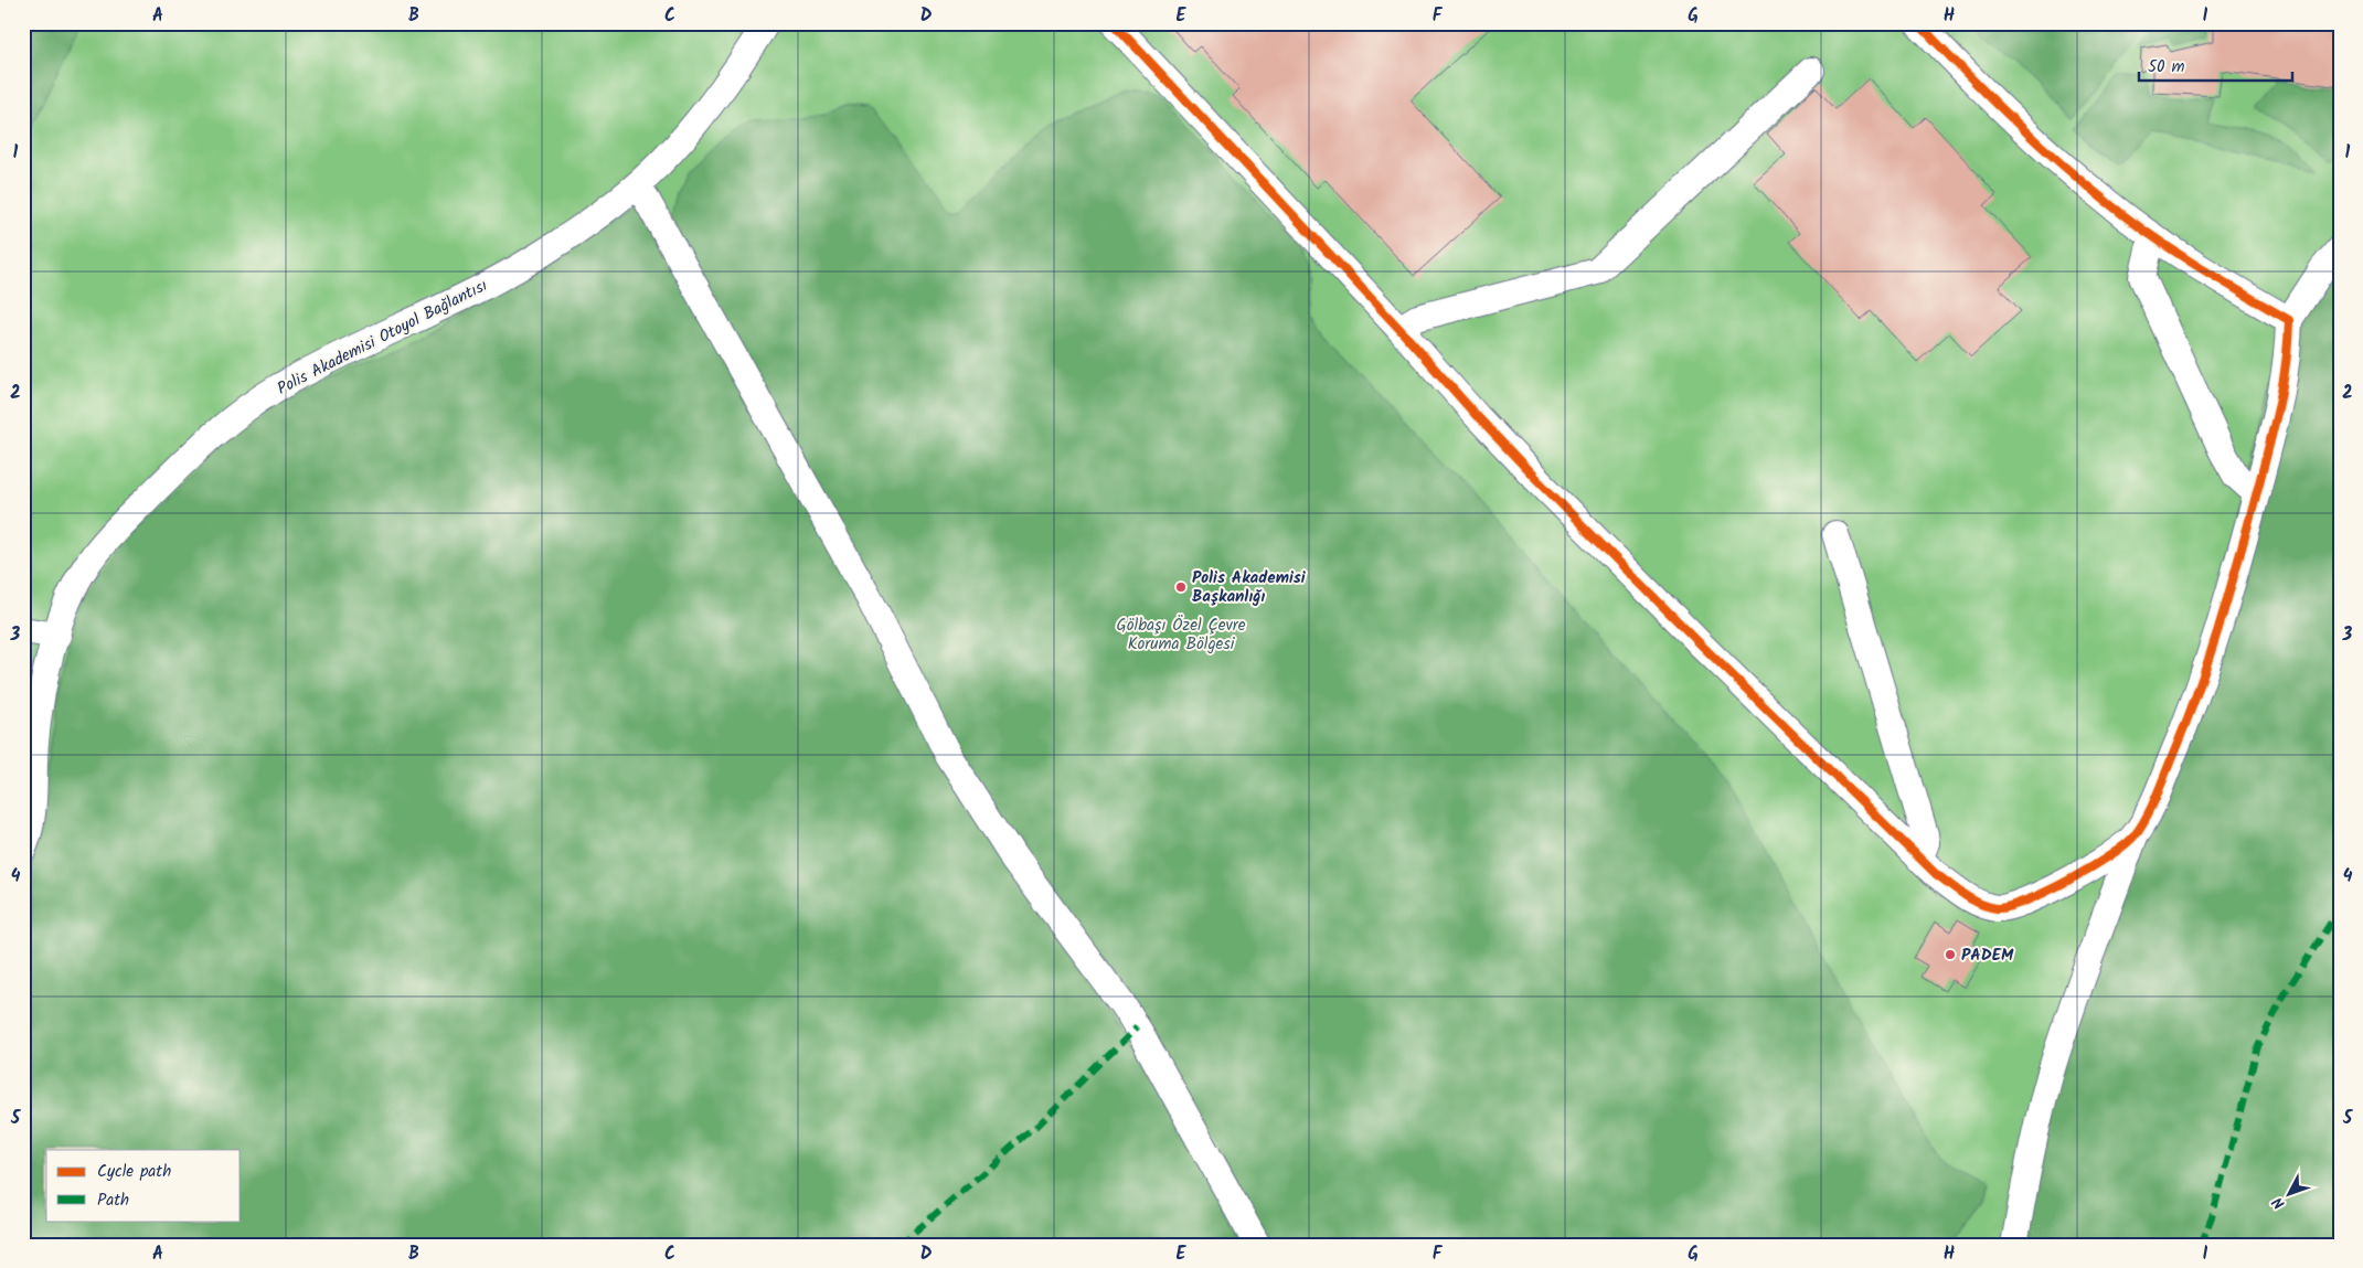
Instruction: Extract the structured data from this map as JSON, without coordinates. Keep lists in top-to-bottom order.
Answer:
{
  "streets": {
    "street": ["Polis Akademisi Otoyol Bağlantısı"]
  },
  "parks": ["Gölbaşı Özel Çevre Koruma Bölgesi"],
  "places": ["Polis Akademisi Başkanlığı", "PADEM"],
  "legend": ["Cycle path", "Path"],
  "scale_bar": "50 m",
  "north": "bottom left",
  "grid": {
    "columns": [
      "A",
      "B",
      "C",
      "D",
      "E",
      "F",
      "G",
      "H",
      "I"
    ],
    "rows": [
      "1",
      "2",
      "3",
      "4",
      "5"
    ]
  }
}
